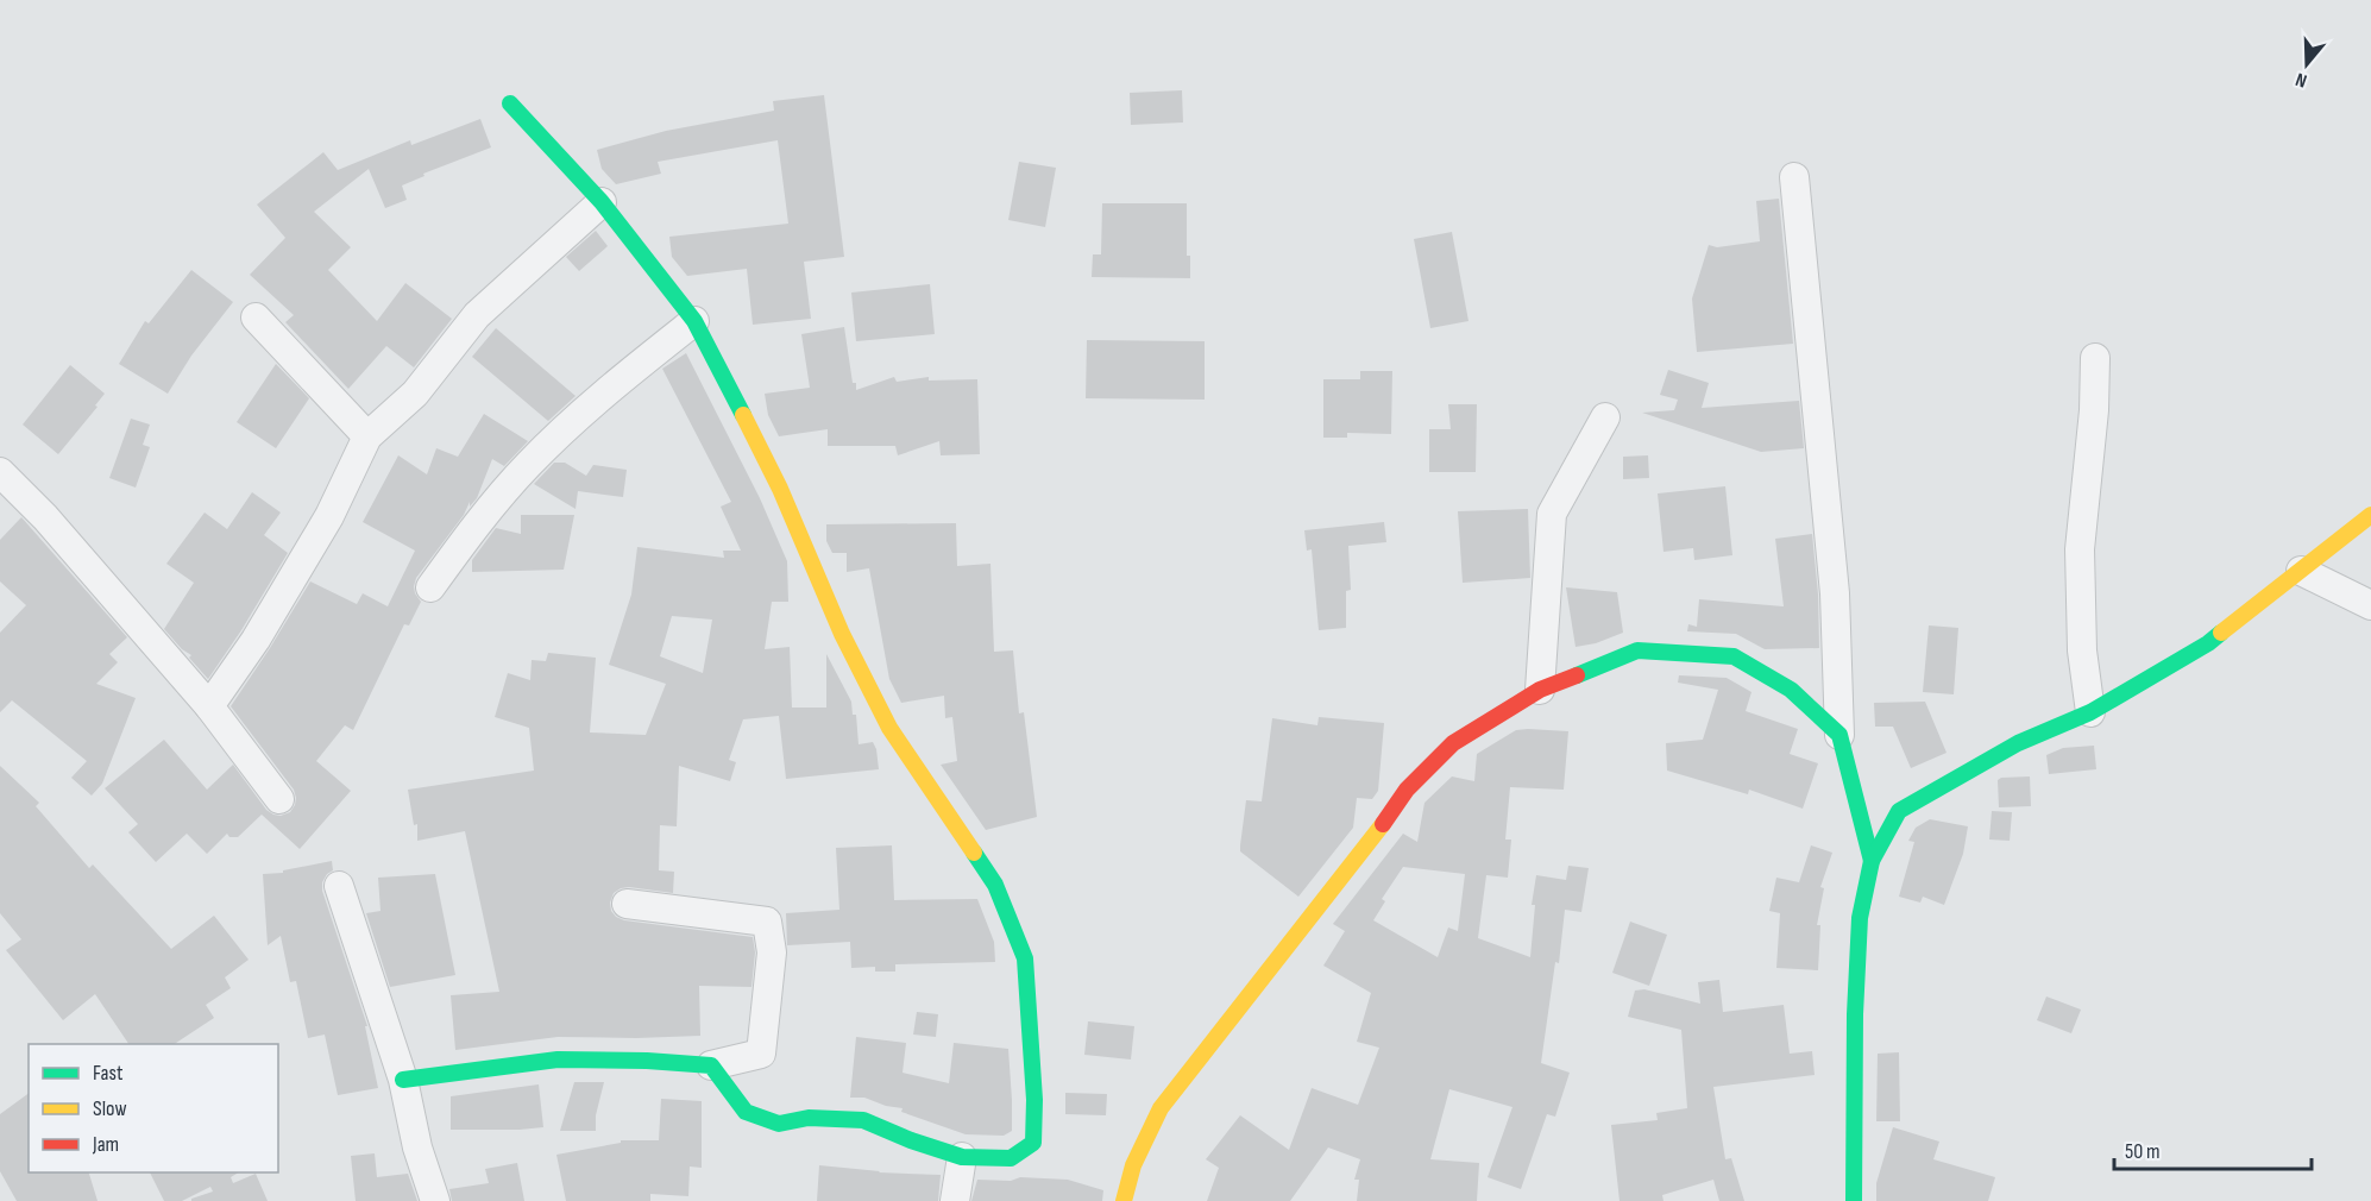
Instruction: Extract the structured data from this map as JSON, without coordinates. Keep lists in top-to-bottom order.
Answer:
{
  "legend": ["Fast", "Slow", "Jam"],
  "scale_bar": "50 m",
  "north": "bottom"
}
